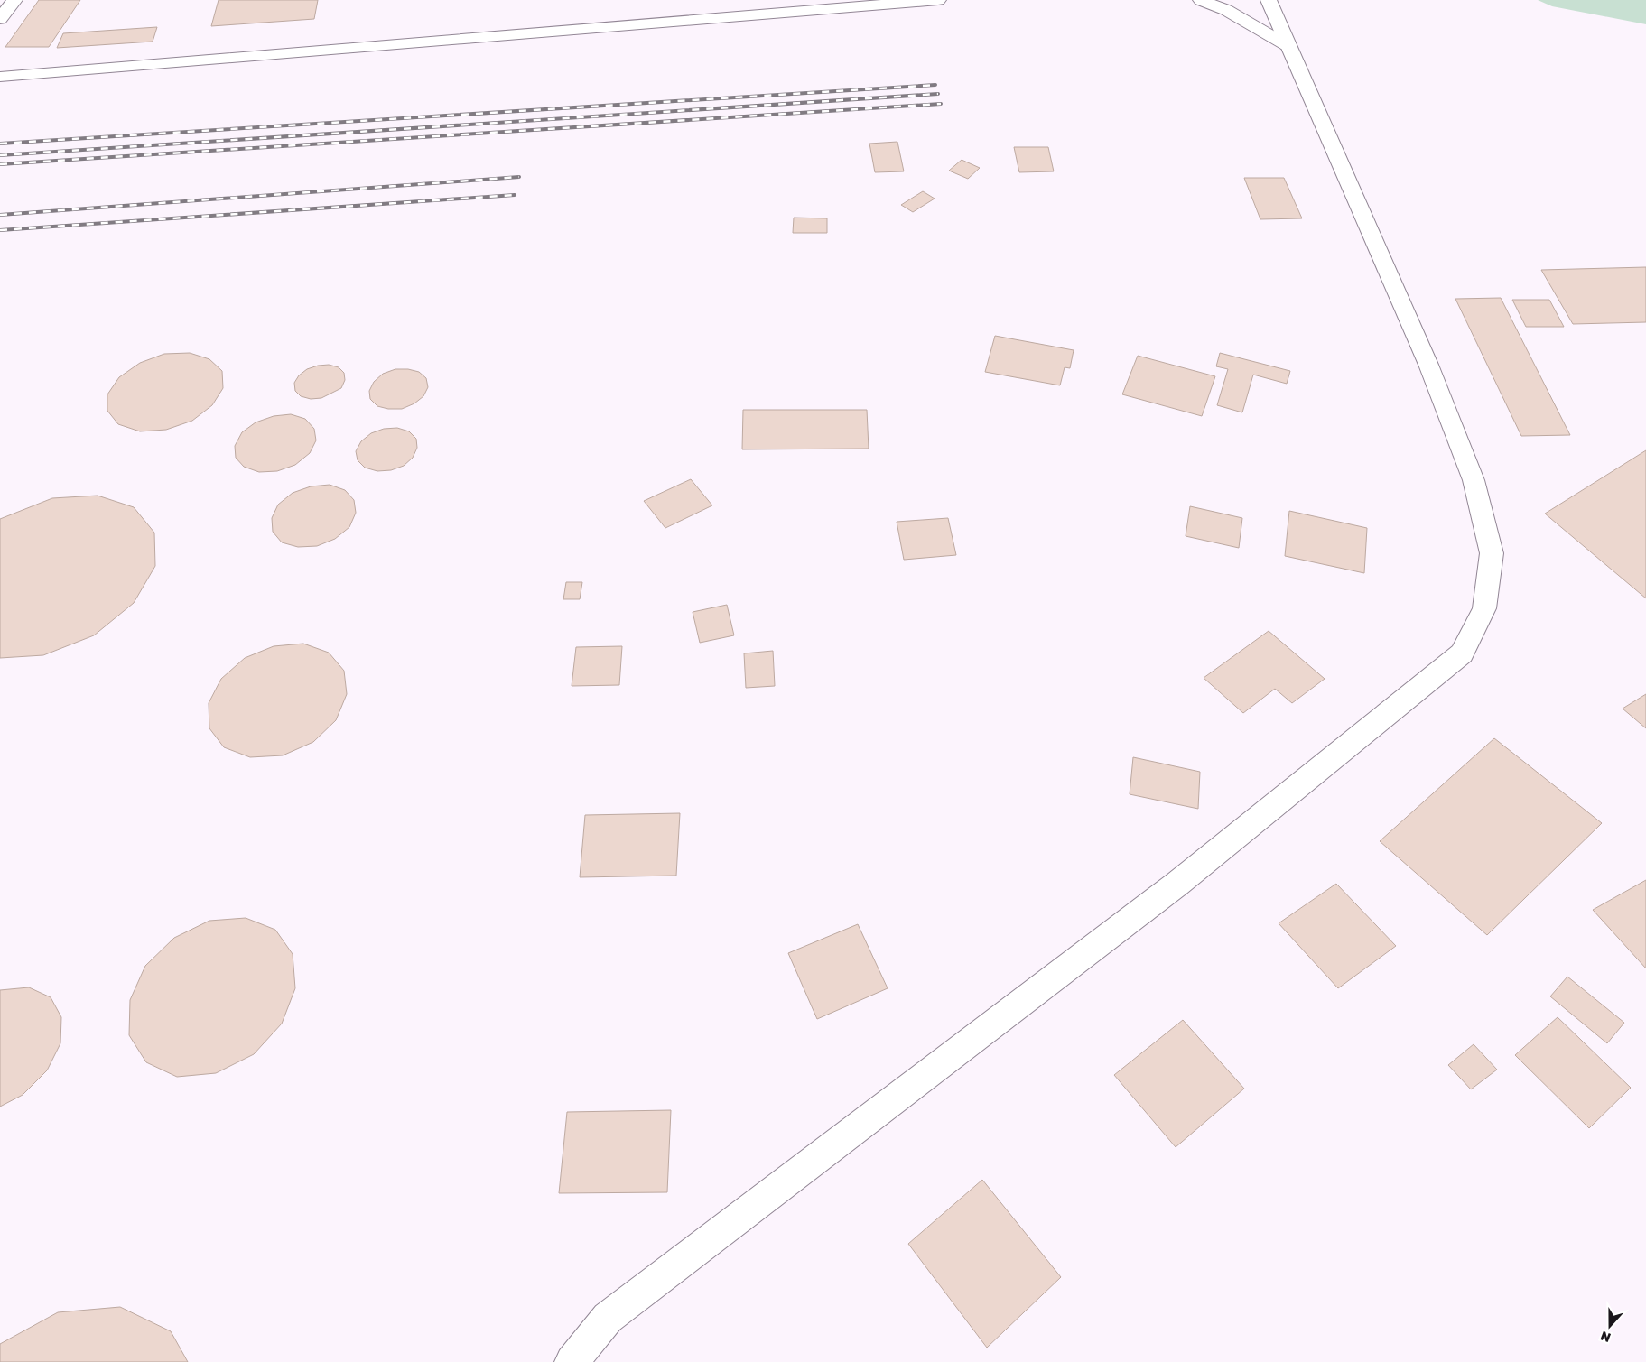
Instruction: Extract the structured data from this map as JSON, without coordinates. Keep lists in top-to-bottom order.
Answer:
{
  "north": "bottom"
}
